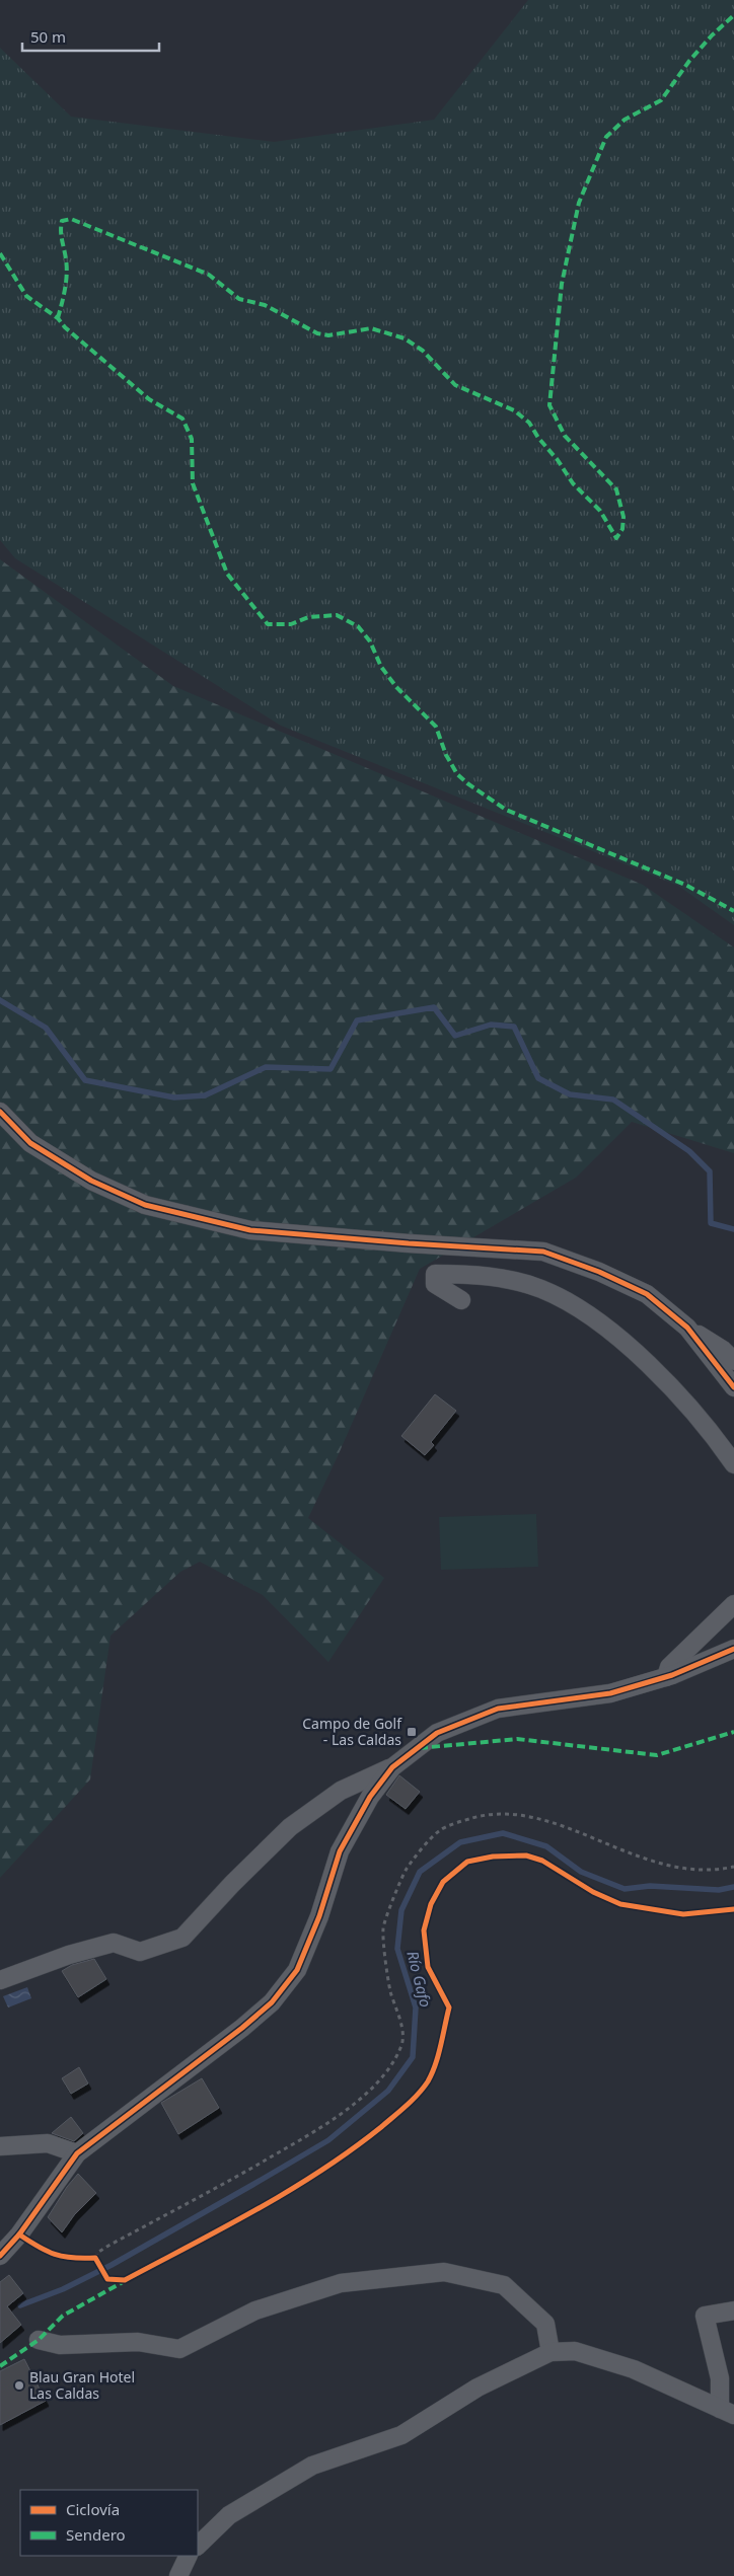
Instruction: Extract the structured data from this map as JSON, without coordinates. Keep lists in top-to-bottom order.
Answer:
{
  "water": ["Río Gafo"],
  "places": {
    "transit": ["Campo de Golf - Las Caldas"],
    "other": ["Blau Gran Hotel Las Caldas"]
  },
  "legend": ["Ciclovía", "Sendero"],
  "scale_bar": "50 m"
}
